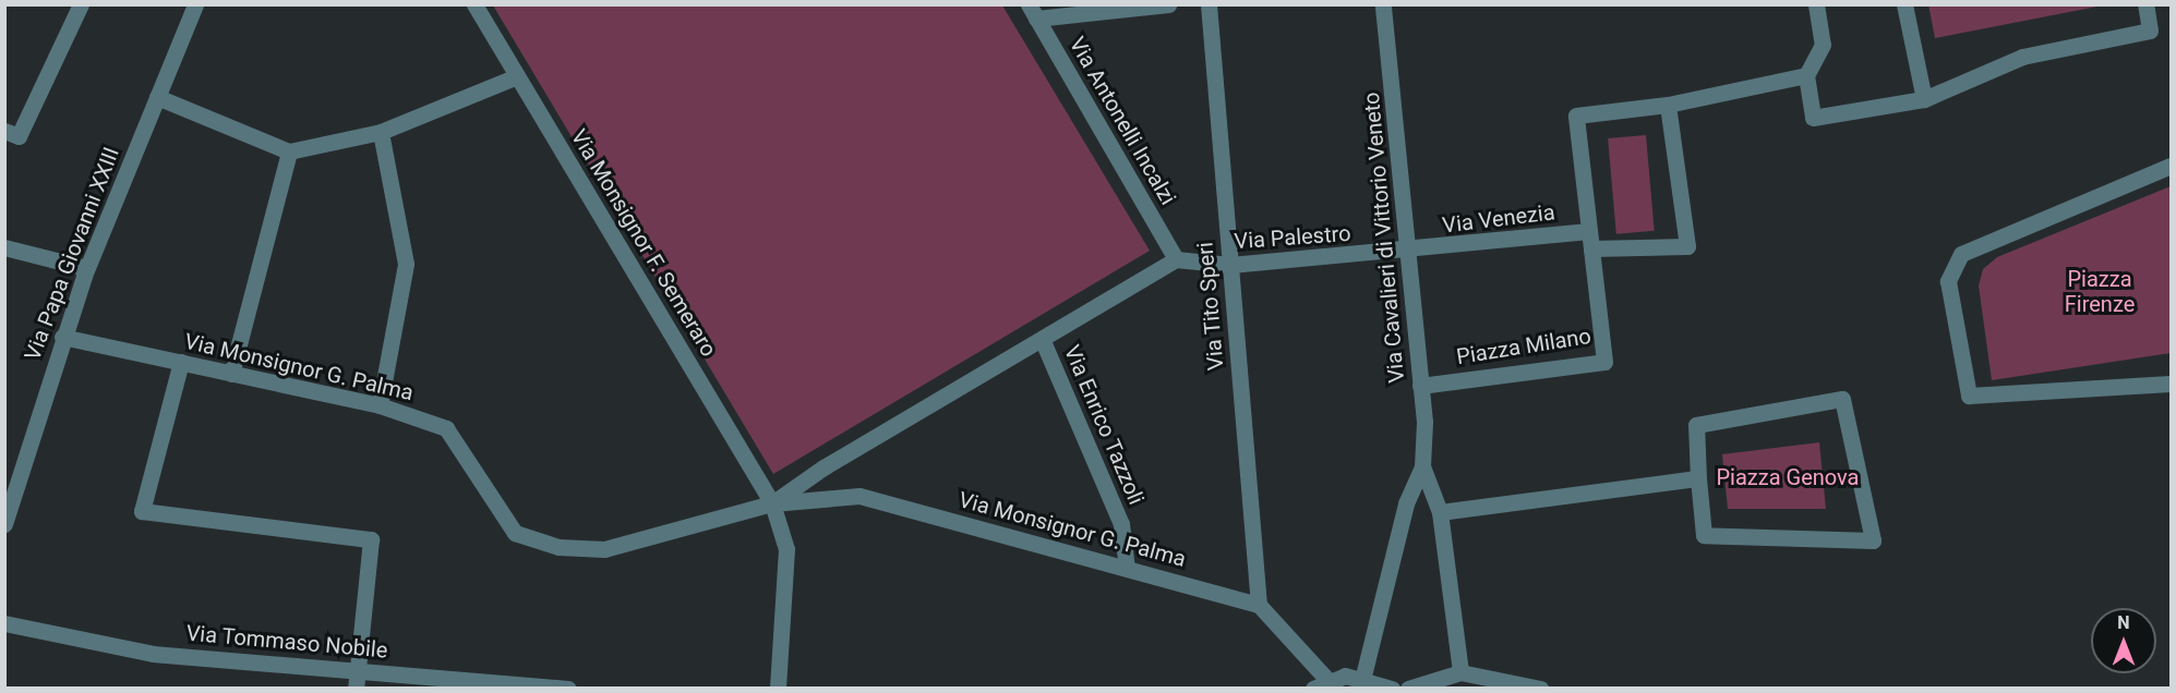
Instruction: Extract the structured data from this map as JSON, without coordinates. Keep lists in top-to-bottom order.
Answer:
{
  "streets": {
    "street": [
      "Via Antonelli Incalzi",
      "Via Venezia",
      "Via Palestro",
      "Via Cavalieri di Vittorio Veneto",
      "Via Monsignor F. Semeraro",
      "Via Papa Giovanni XXIII",
      "Via Tito Speri",
      "Piazza Milano",
      "Via Monsignor G. Palma",
      "Via Enrico Tazzoli",
      "Via Tommaso Nobile"
    ]
  },
  "crossings": [
    ["Via Antonelli Incalzi", "Via Palestro"],
    ["Via Antonelli Incalzi", "Via Monsignor G. Palma"],
    ["Via Venezia", "Via Palestro"],
    ["Via Venezia", "Via Cavalieri di Vittorio Veneto"],
    ["Via Venezia", "Piazza Milano"],
    ["Via Palestro", "Via Cavalieri di Vittorio Veneto"],
    ["Via Palestro", "Via Tito Speri"],
    ["Via Palestro", "Via Monsignor G. Palma"],
    ["Via Cavalieri di Vittorio Veneto", "Piazza Milano"],
    ["Via Monsignor F. Semeraro", "Via Monsignor G. Palma"],
    ["Via Papa Giovanni XXIII", "Via Monsignor G. Palma"],
    ["Via Tito Speri", "Via Monsignor G. Palma"],
    ["Via Monsignor G. Palma", "Via Enrico Tazzoli"]
  ],
  "parks": ["Piazza Firenze", "Piazza Genova"],
  "north": "top"
}
